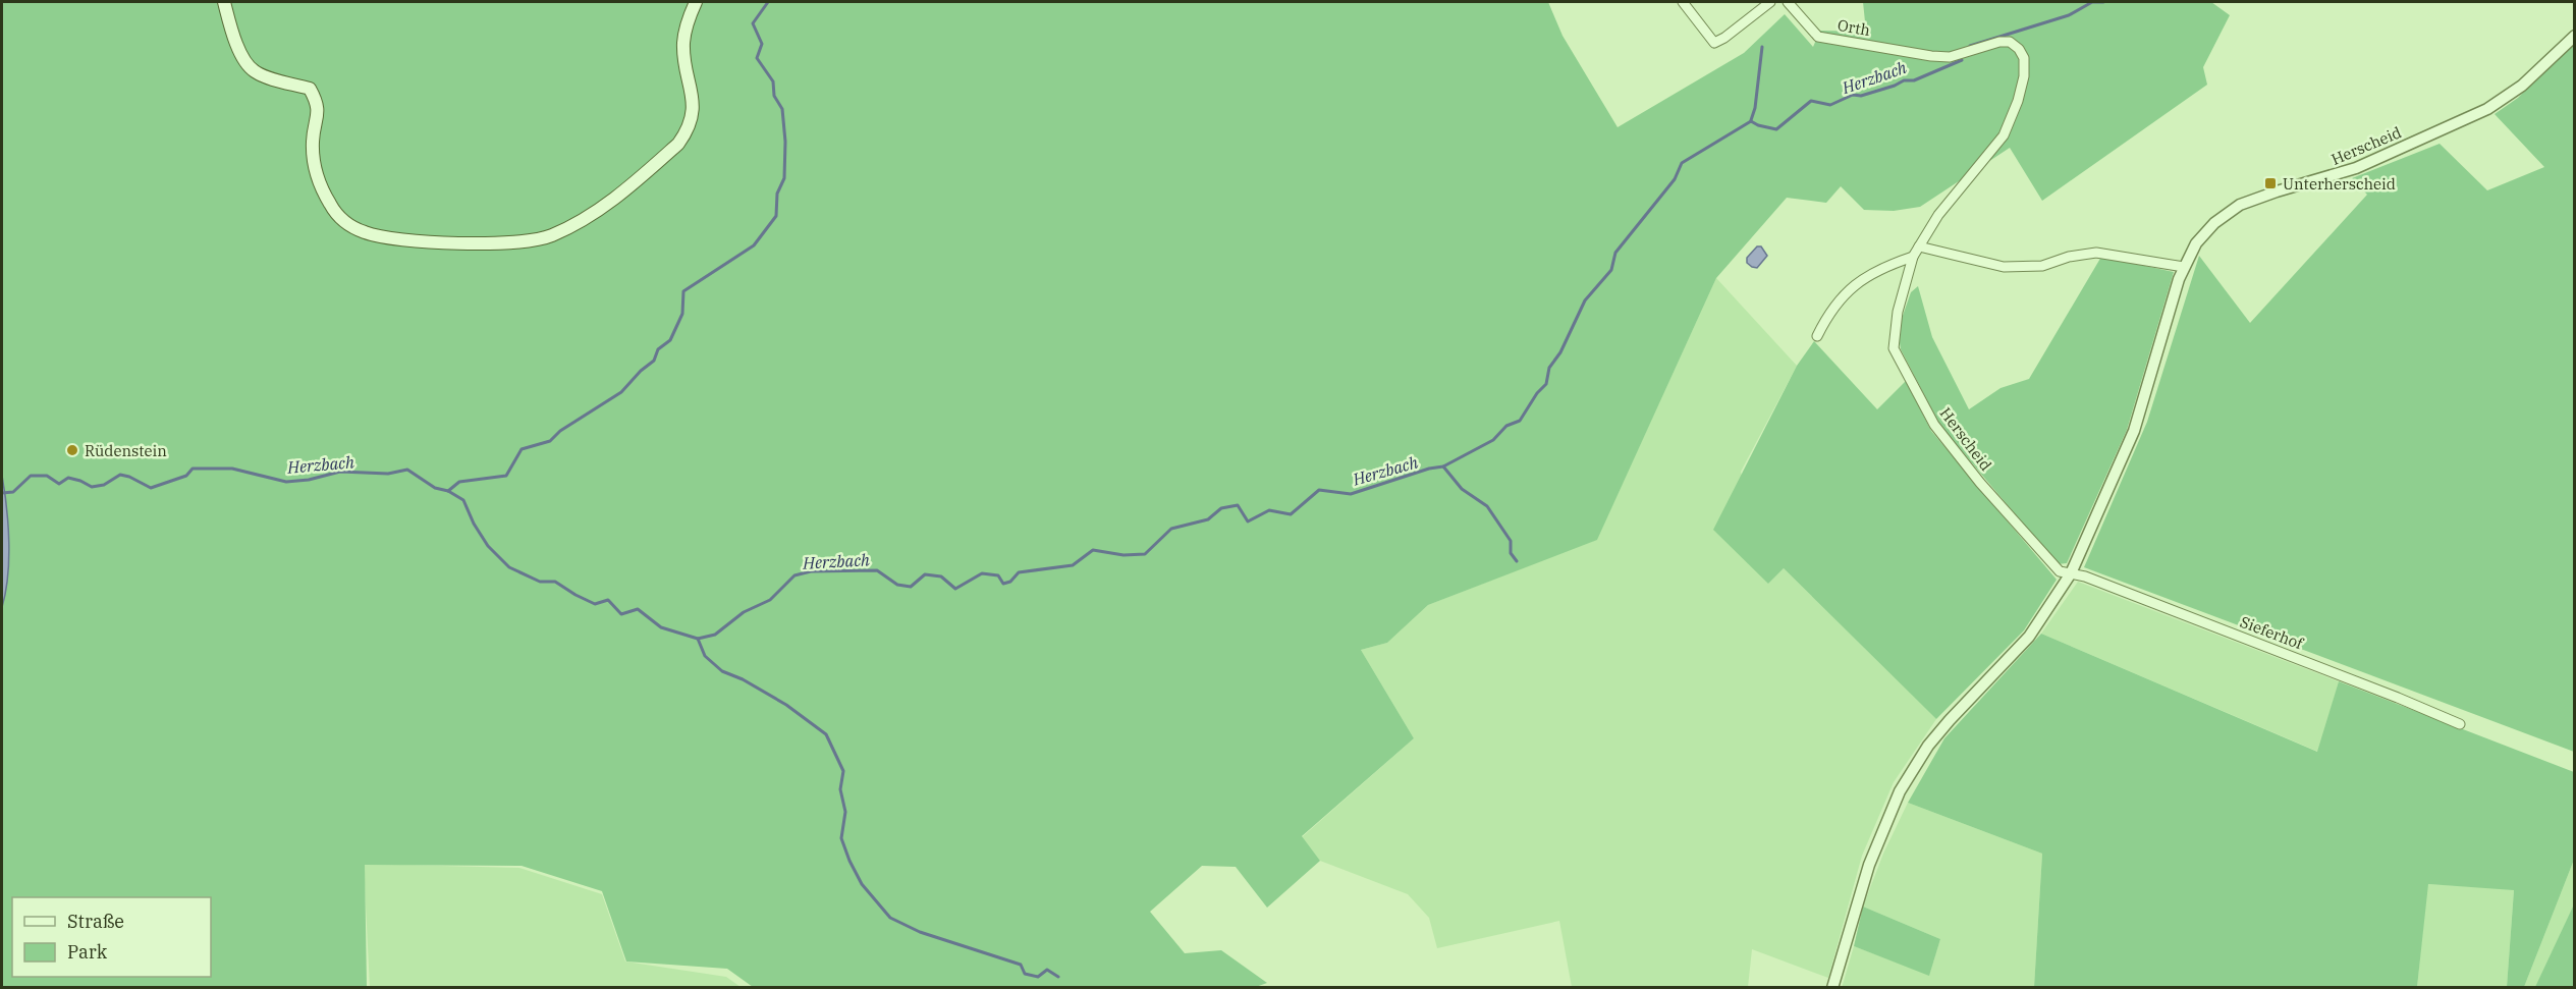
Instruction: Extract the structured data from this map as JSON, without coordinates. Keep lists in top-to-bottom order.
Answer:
{
  "streets": {
    "street": ["Orth", "Herscheid", "Sieferhof"]
  },
  "crossings": [
    ["Orth", "Herscheid"],
    ["Herscheid", "Sieferhof"]
  ],
  "water": ["Herzbach"],
  "places": {
    "transit": ["Unterherscheid"],
    "other": ["Rüdenstein"]
  },
  "legend": ["Straße", "Park"]
}
